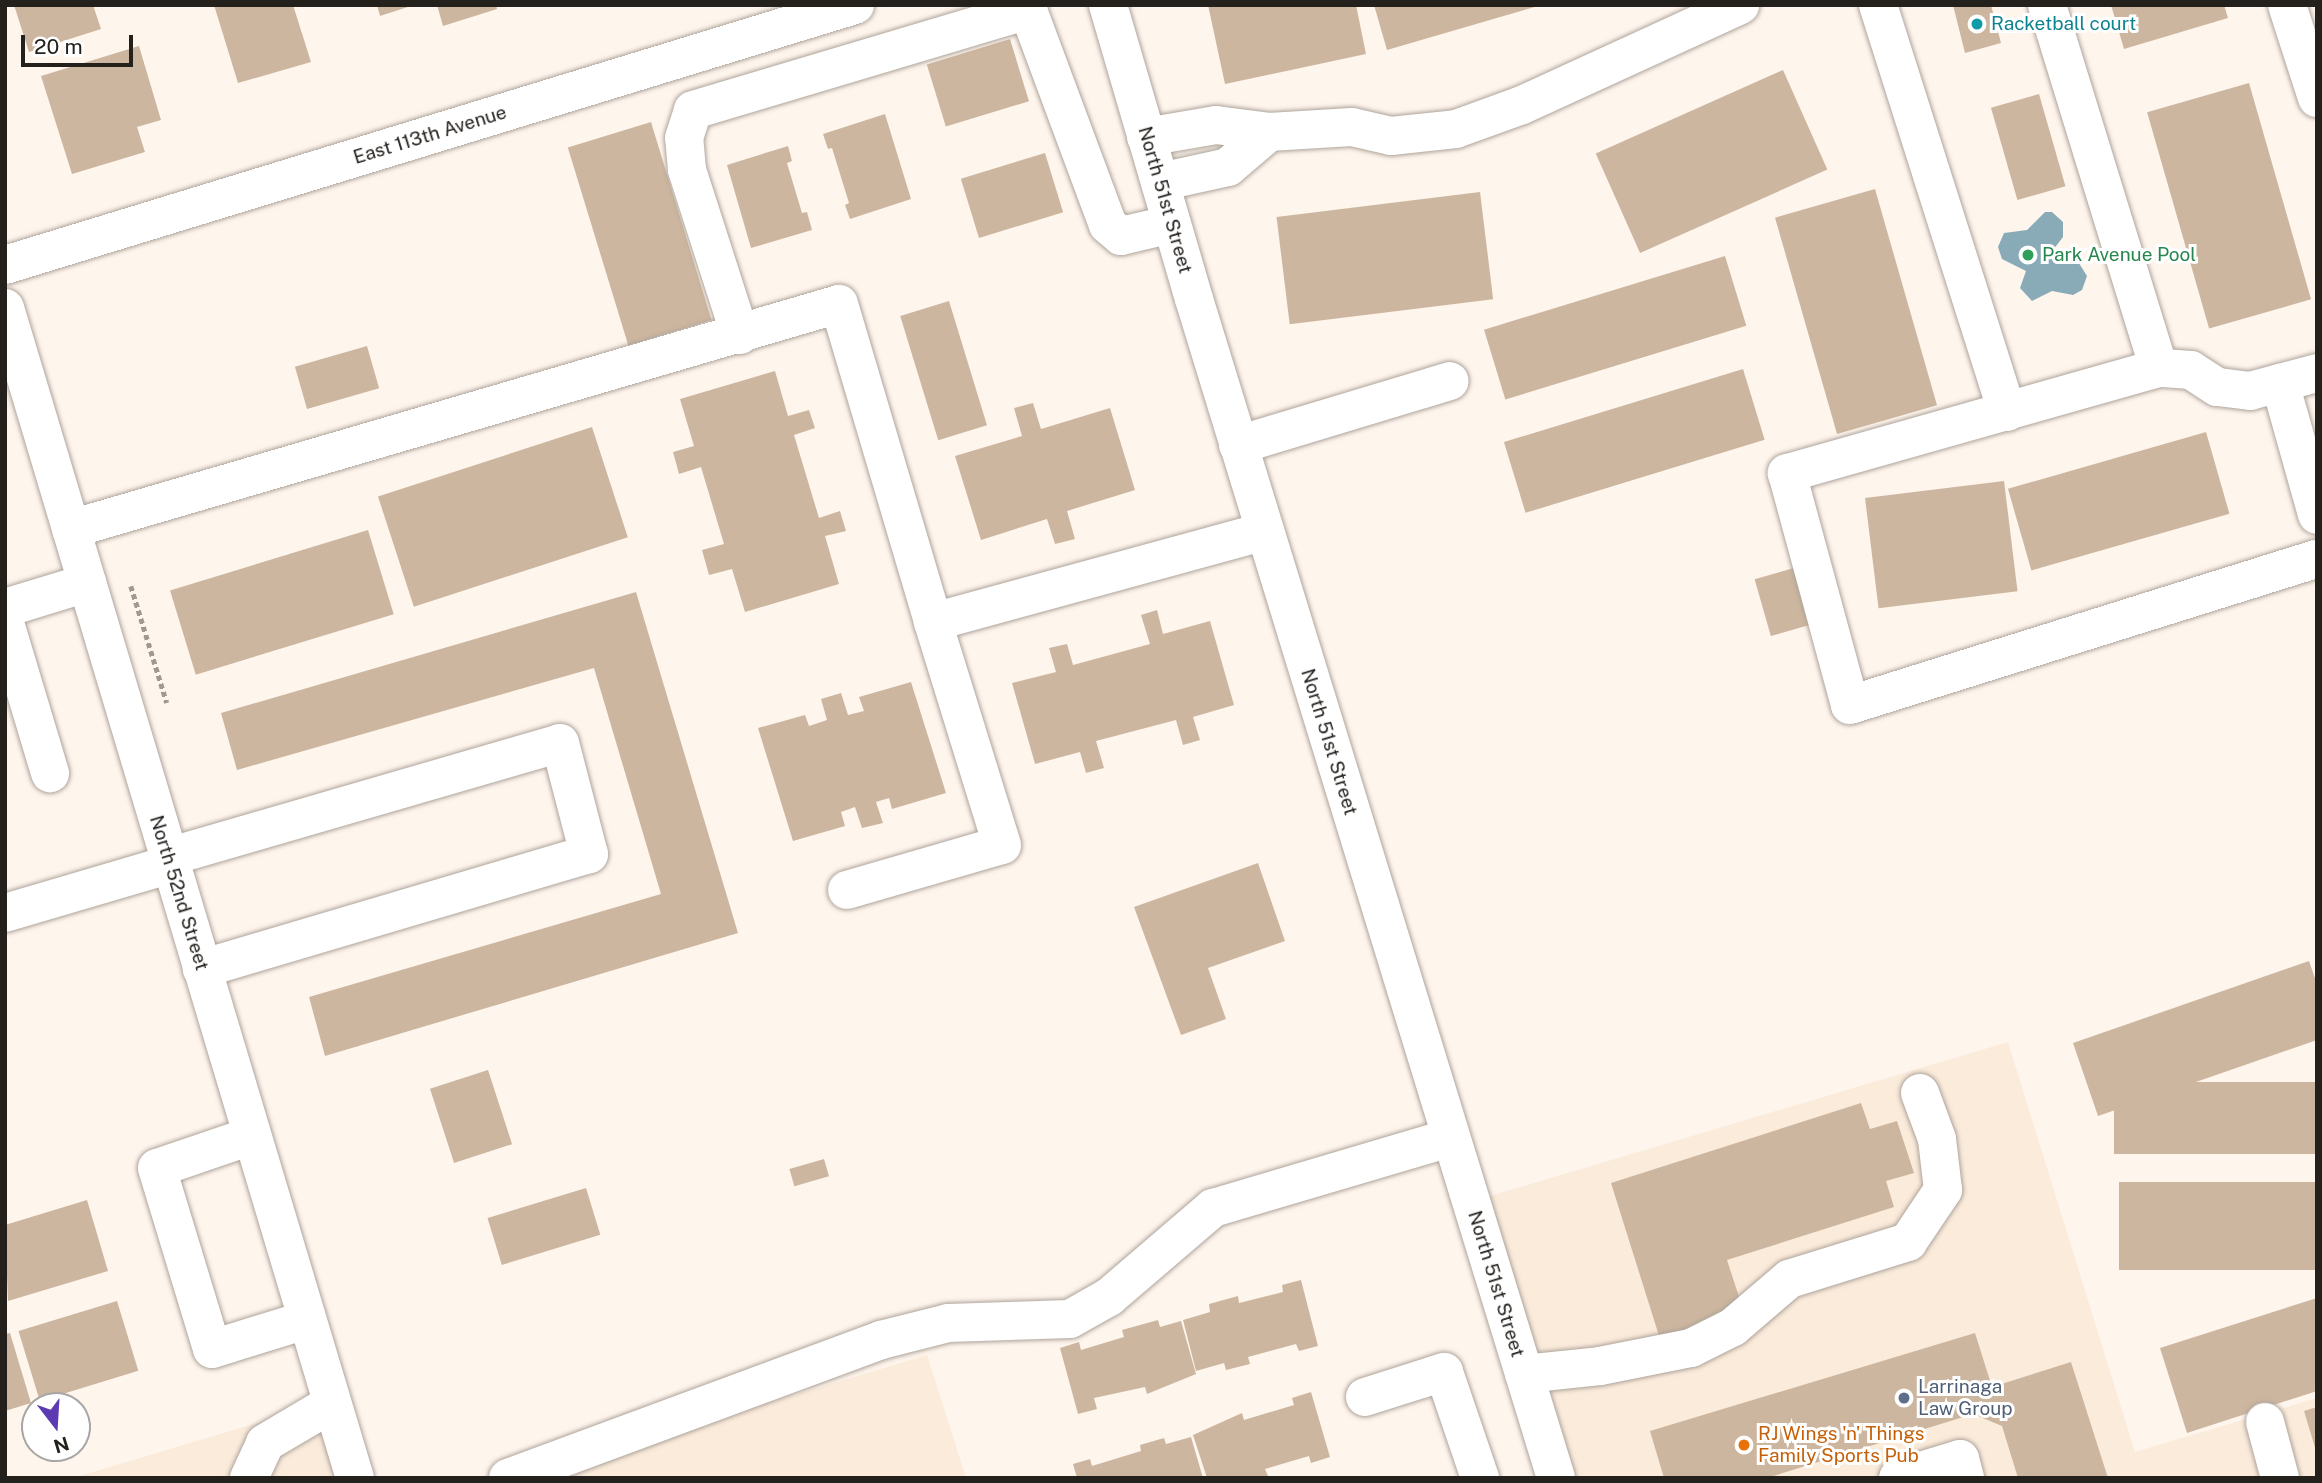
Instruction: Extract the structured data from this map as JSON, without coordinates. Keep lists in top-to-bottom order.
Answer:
{
  "streets": {
    "street": ["East 113th Avenue", "North 51st Street", "North 52nd Street"]
  },
  "places": [
    "Racketball court",
    "Park Avenue Pool",
    "Larrinaga Law Group",
    "RJ Wings 'n' Things Family Sports Pub"
  ],
  "scale_bar": "20 m",
  "north": "bottom"
}
